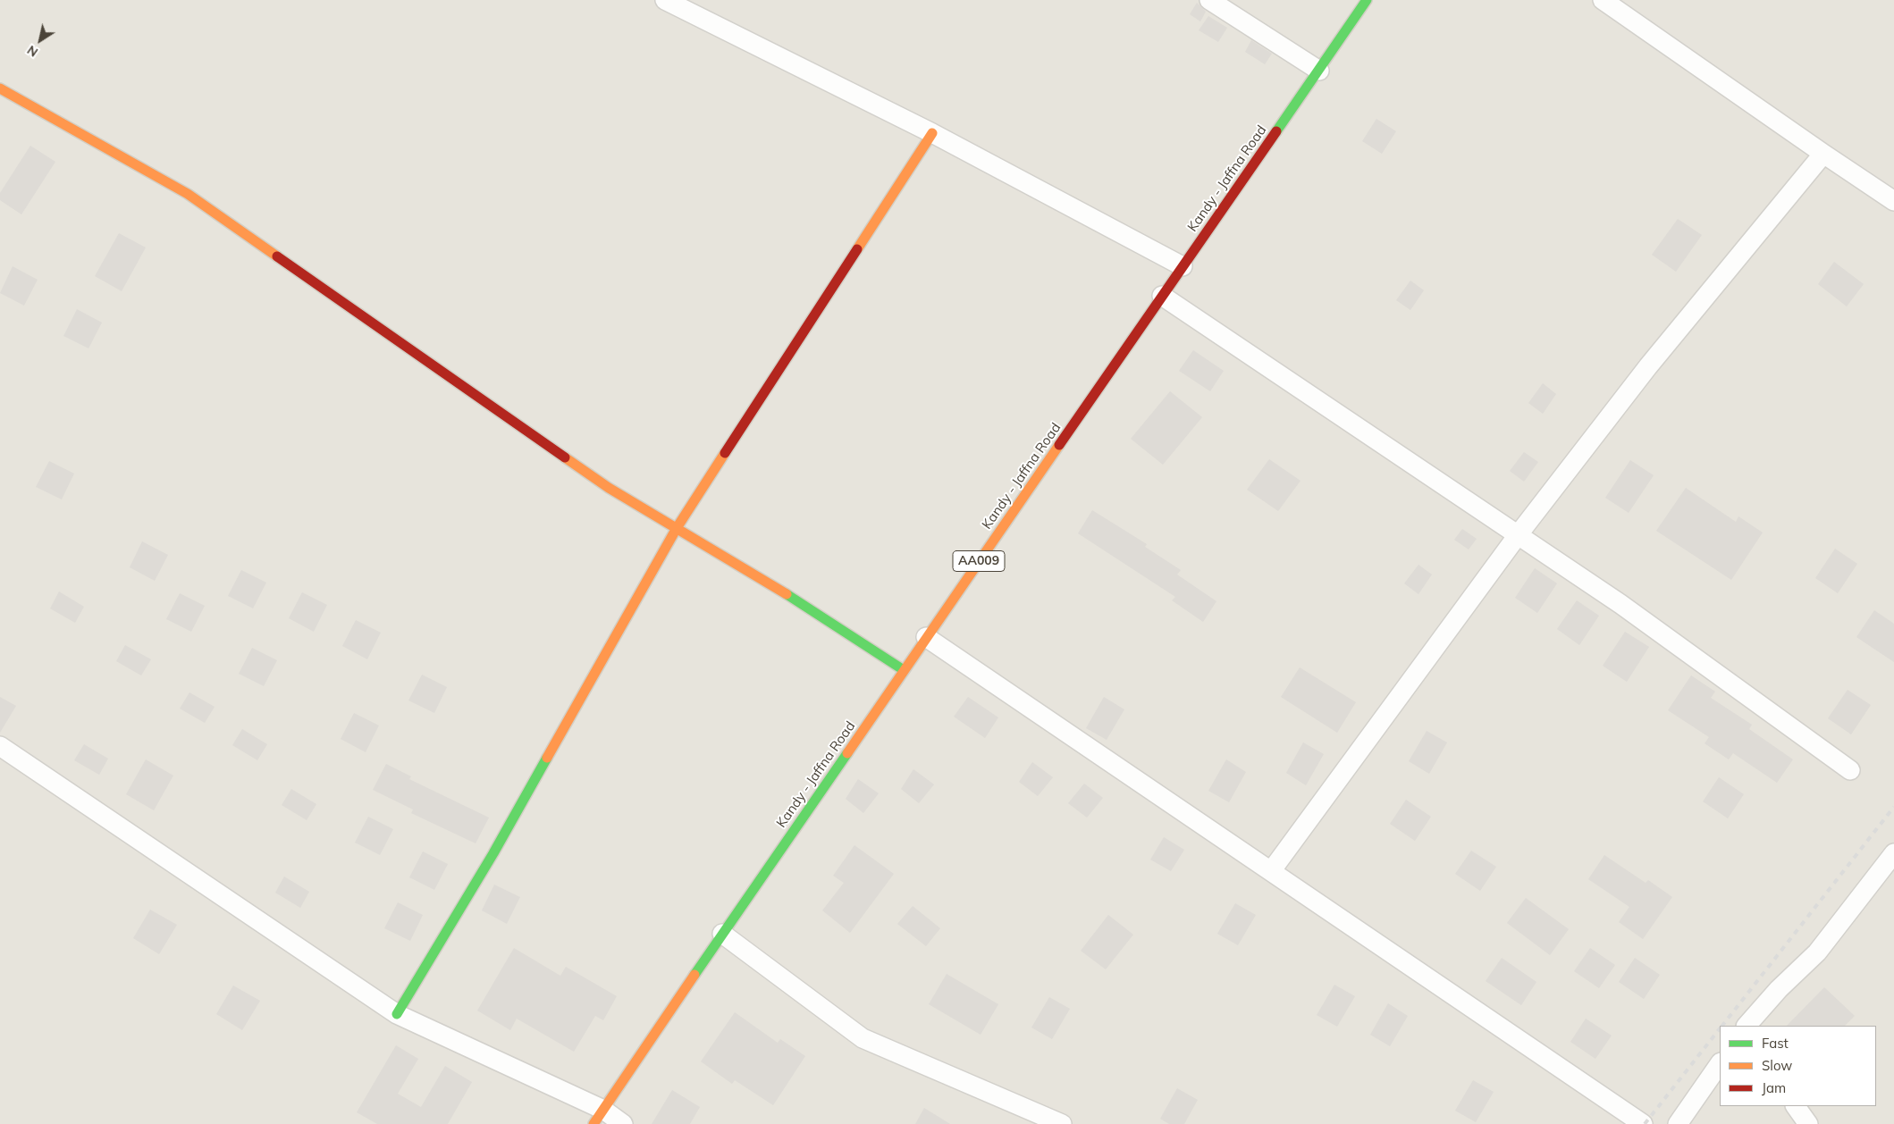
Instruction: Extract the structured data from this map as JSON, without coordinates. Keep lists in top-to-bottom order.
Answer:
{
  "streets": {
    "main road": ["Kandy - Jaffna Road", "AA009"]
  },
  "legend": ["Fast", "Slow", "Jam"],
  "north": "bottom left"
}
